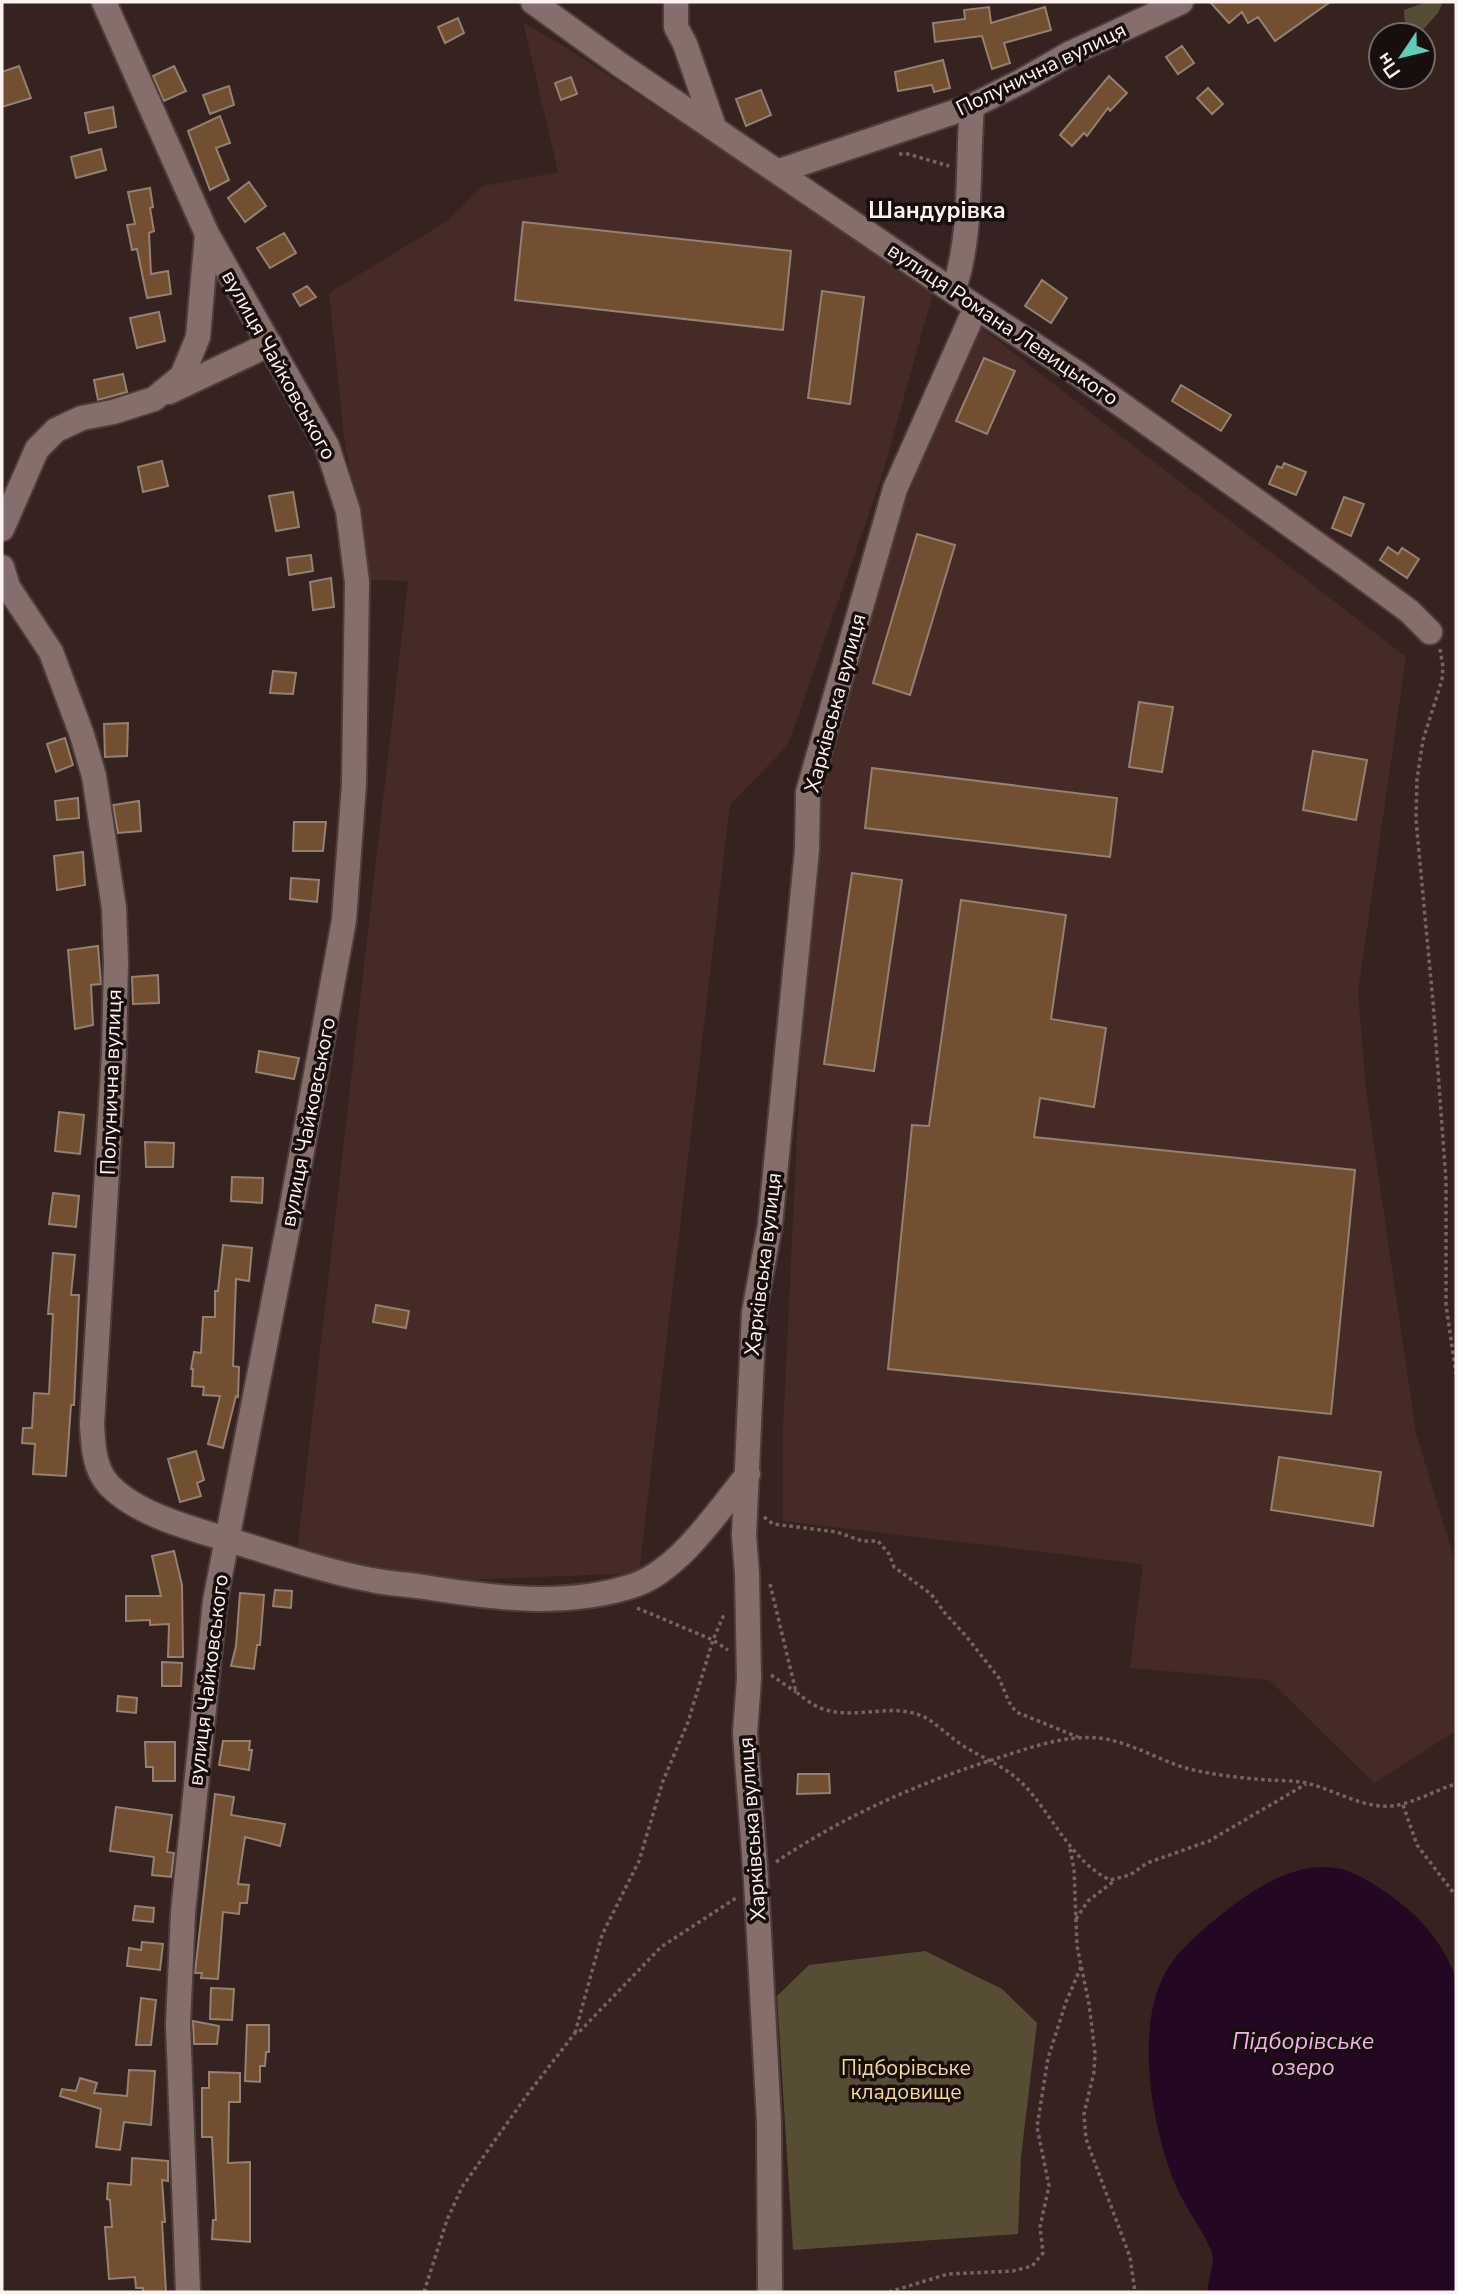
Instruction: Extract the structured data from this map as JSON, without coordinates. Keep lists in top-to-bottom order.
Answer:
{
  "streets": {
    "street": [
      "Полунична вулиця",
      "вулиця Романа Левицького",
      "вулиця Чайковського",
      "Харківська вулиця"
    ]
  },
  "crossings": [
    ["Полунична вулиця", "вулиця Романа Левицького"],
    ["Полунична вулиця", "вулиця Чайковського"],
    ["Полунична вулиця", "Харківська вулиця"],
    ["вулиця Романа Левицького", "Харківська вулиця"]
  ],
  "districts": ["Шандурівка"],
  "water": ["Підборівське озеро"],
  "parks": ["Підборівське кладовище"],
  "north": "bottom left"
}
